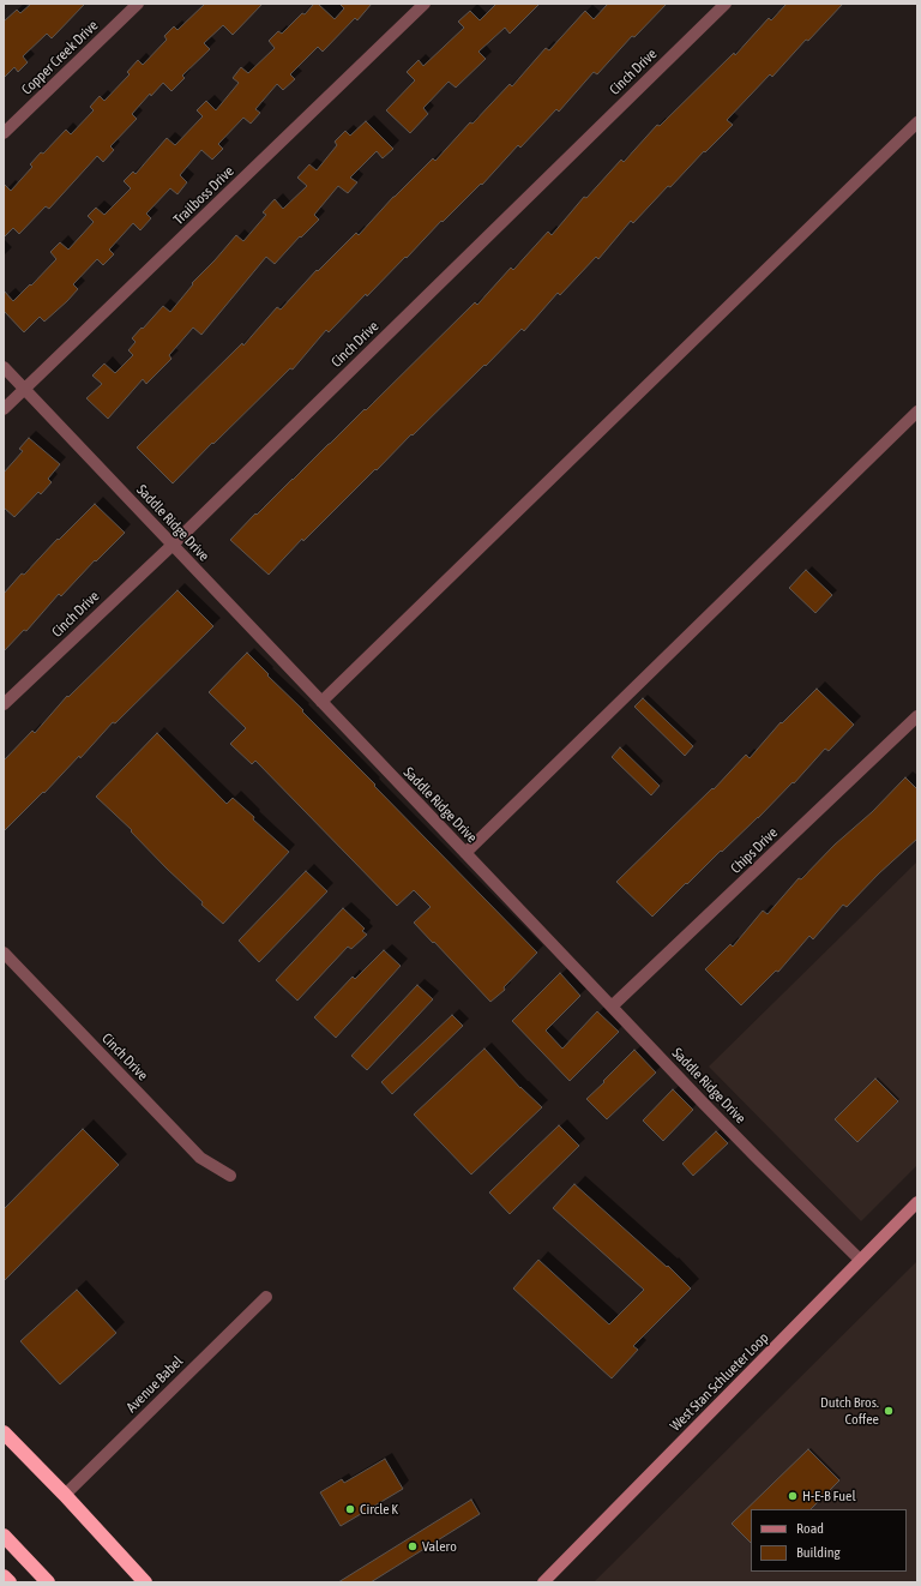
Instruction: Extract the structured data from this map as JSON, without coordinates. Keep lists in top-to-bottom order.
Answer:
{
  "streets": {
    "main road": ["West Stan Schlueter Loop"],
    "street": [
      "Copper Creek Drive",
      "Cinch Drive",
      "Trailboss Drive",
      "Saddle Ridge Drive",
      "Chips Drive",
      "Avenue Babel"
    ]
  },
  "crossings": [
    ["Cinch Drive", "Saddle Ridge Drive"],
    ["Trailboss Drive", "Saddle Ridge Drive"],
    ["Saddle Ridge Drive", "Chips Drive"],
    ["Saddle Ridge Drive", "West Stan Schlueter Loop"]
  ],
  "places": [
    "Dutch Bros. Coffee",
    "H-E-B Fuel",
    "Circle K",
    "Valero"
  ],
  "legend": ["Road", "Building"]
}
